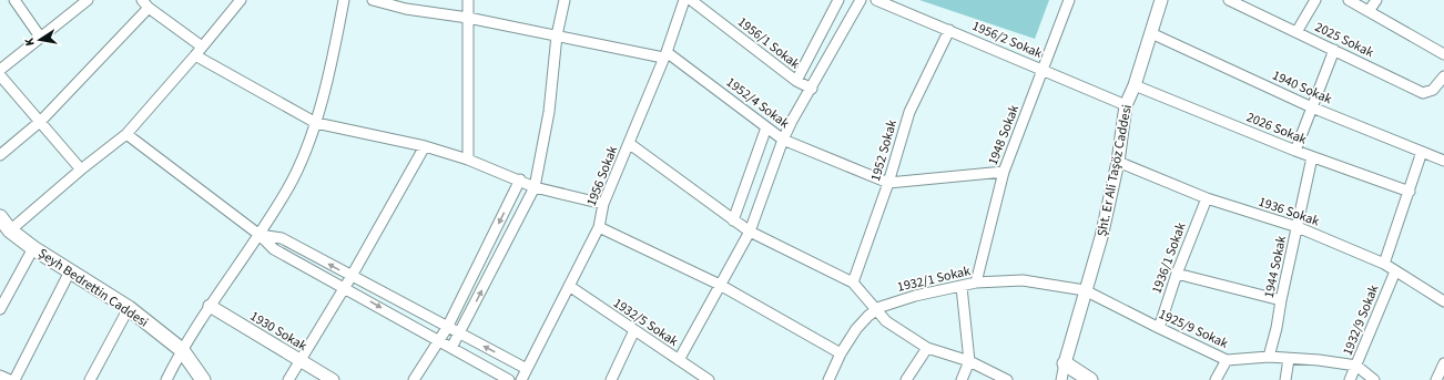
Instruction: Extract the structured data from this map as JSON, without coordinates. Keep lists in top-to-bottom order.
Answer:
{
  "streets": {
    "main road": ["Şeyh Bedrettin Caddesi"],
    "street": [
      "1956/2 Sokak",
      "2025 Sokak",
      "1956/1 Sokak",
      "1940 Sokak",
      "1952/4 Sokak",
      "2026 Sokak",
      "1948 Sokak",
      "1952 Sokak",
      "Şht. Er Ali Taşöz Caddesi",
      "1956 Sokak",
      "1936 Sokak",
      "1936/1 Sokak",
      "1944 Sokak",
      "1932/1 Sokak",
      "1932/9 Sokak",
      "1932/5 Sokak",
      "1925/9 Sokak",
      "1930 Sokak"
    ]
  },
  "crossings": [
    ["1956/2 Sokak", "1948 Sokak"],
    ["1956/2 Sokak", "1952 Sokak"],
    ["1956/2 Sokak", "Şht. Er Ali Taşöz Caddesi"],
    ["1940 Sokak", "Şht. Er Ali Taşöz Caddesi"],
    ["1952/4 Sokak", "1952 Sokak"],
    ["1952/4 Sokak", "1956 Sokak"],
    ["2026 Sokak", "Şht. Er Ali Taşöz Caddesi"],
    ["2026 Sokak", "1944 Sokak"],
    ["1948 Sokak", "1932/1 Sokak"],
    ["Şht. Er Ali Taşöz Caddesi", "1936 Sokak"],
    ["Şht. Er Ali Taşöz Caddesi", "1932/1 Sokak"],
    ["Şht. Er Ali Taşöz Caddesi", "1925/9 Sokak"],
    ["1956 Sokak", "1932/5 Sokak"],
    ["1936 Sokak", "1936/1 Sokak"],
    ["1936 Sokak", "1944 Sokak"],
    ["1936 Sokak", "1932/9 Sokak"],
    ["1936/1 Sokak", "1925/9 Sokak"],
    ["1944 Sokak", "1925/9 Sokak"],
    ["1932/1 Sokak", "1925/9 Sokak"],
    ["1932/9 Sokak", "1925/9 Sokak"]
  ],
  "north": "left"
}
